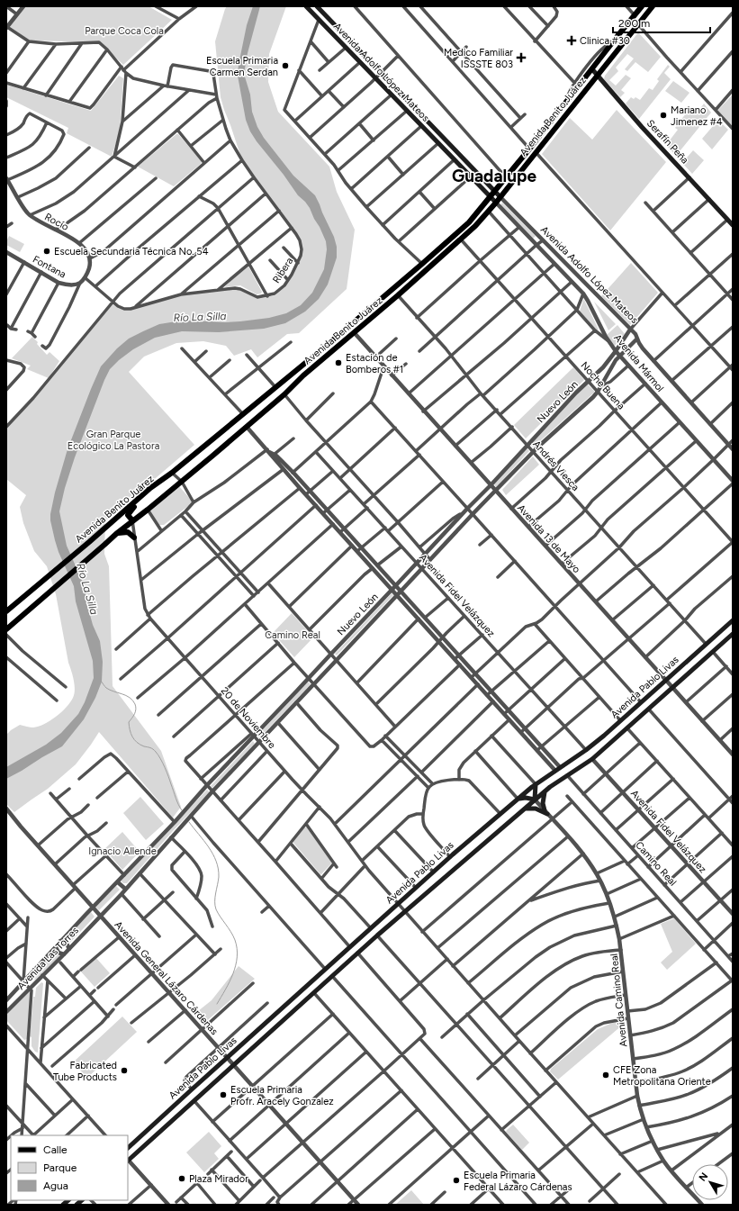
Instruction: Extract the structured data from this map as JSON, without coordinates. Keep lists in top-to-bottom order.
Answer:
{
  "streets": {
    "main road": [
      "Avenida Adolfo López Mateos",
      "Avenida Benito Juárez",
      "Serafín Peña",
      "Avenida Pablo Livas"
    ],
    "street": [
      "Rocío",
      "Fontana",
      "Ribera",
      "Avenida Mármol",
      "Noche Buena",
      "Nuevo León",
      "Andrés Viesca",
      "Avenida 13 de Mayo",
      "Avenida Fidel Velázquez",
      "20 de Noviembre",
      "Camino Real",
      "Avenida Las Torres",
      "Avenida General Lázaro Cárdenas",
      "Avenida Camino Real"
    ]
  },
  "crossings": [
    ["Avenida Adolfo López Mateos", "Avenida Benito Juárez"],
    ["Avenida Adolfo López Mateos", "Avenida Mármol"],
    ["Avenida Adolfo López Mateos", "Nuevo León"],
    ["Avenida Benito Juárez", "Serafín Peña"],
    ["Avenida Benito Juárez", "Avenida Mármol"],
    ["Avenida Benito Juárez", "Noche Buena"],
    ["Avenida Benito Juárez", "Andrés Viesca"],
    ["Avenida Benito Juárez", "Avenida 13 de Mayo"],
    ["Avenida Benito Juárez", "20 de Noviembre"],
    ["Avenida Mármol", "Nuevo León"],
    ["Noche Buena", "Nuevo León"],
    ["Nuevo León", "Andrés Viesca"],
    ["Nuevo León", "Avenida 13 de Mayo"],
    ["Nuevo León", "Avenida Fidel Velázquez"],
    ["Nuevo León", "20 de Noviembre"],
    ["Nuevo León", "Avenida Las Torres"],
    ["Nuevo León", "Avenida General Lázaro Cárdenas"],
    ["Andrés Viesca", "Avenida Pablo Livas"],
    ["Avenida 13 de Mayo", "Avenida Pablo Livas"],
    ["Avenida Fidel Velázquez", "Avenida Pablo Livas"],
    ["Avenida Pablo Livas", "20 de Noviembre"],
    ["Avenida Pablo Livas", "Camino Real"],
    ["Avenida Pablo Livas", "Avenida General Lázaro Cárdenas"],
    ["Avenida Pablo Livas", "Avenida Camino Real"],
    ["Avenida Las Torres", "Avenida General Lázaro Cárdenas"]
  ],
  "districts": ["Guadalupe"],
  "water": ["Río La Silla"],
  "parks": [
    "Parque Coca Cola",
    "Gran Parque Ecológico La Pastora",
    "Camino Real",
    "Ignacio Allende"
  ],
  "places": {
    "health": ["Clinica #30", "Medico Familiar ISSSTE 803"],
    "other": [
      "Escuela Primaria Carmen Serdan",
      "Mariano Jimenez #4",
      "Escuela Secundaria Técnica No. 54",
      "Estación de Bomberos #1",
      "Fabricated Tube Products",
      "CFE Zona Metropolitana Oriente",
      "Escuela Primaria Profr. Aracely Gonzalez",
      "Plaza Mirador",
      "Escuela Primaria Federal Lázaro Cárdenas"
    ]
  },
  "legend": ["Calle", "Parque", "Agua"],
  "scale_bar": "200 m",
  "north": "top left"
}
